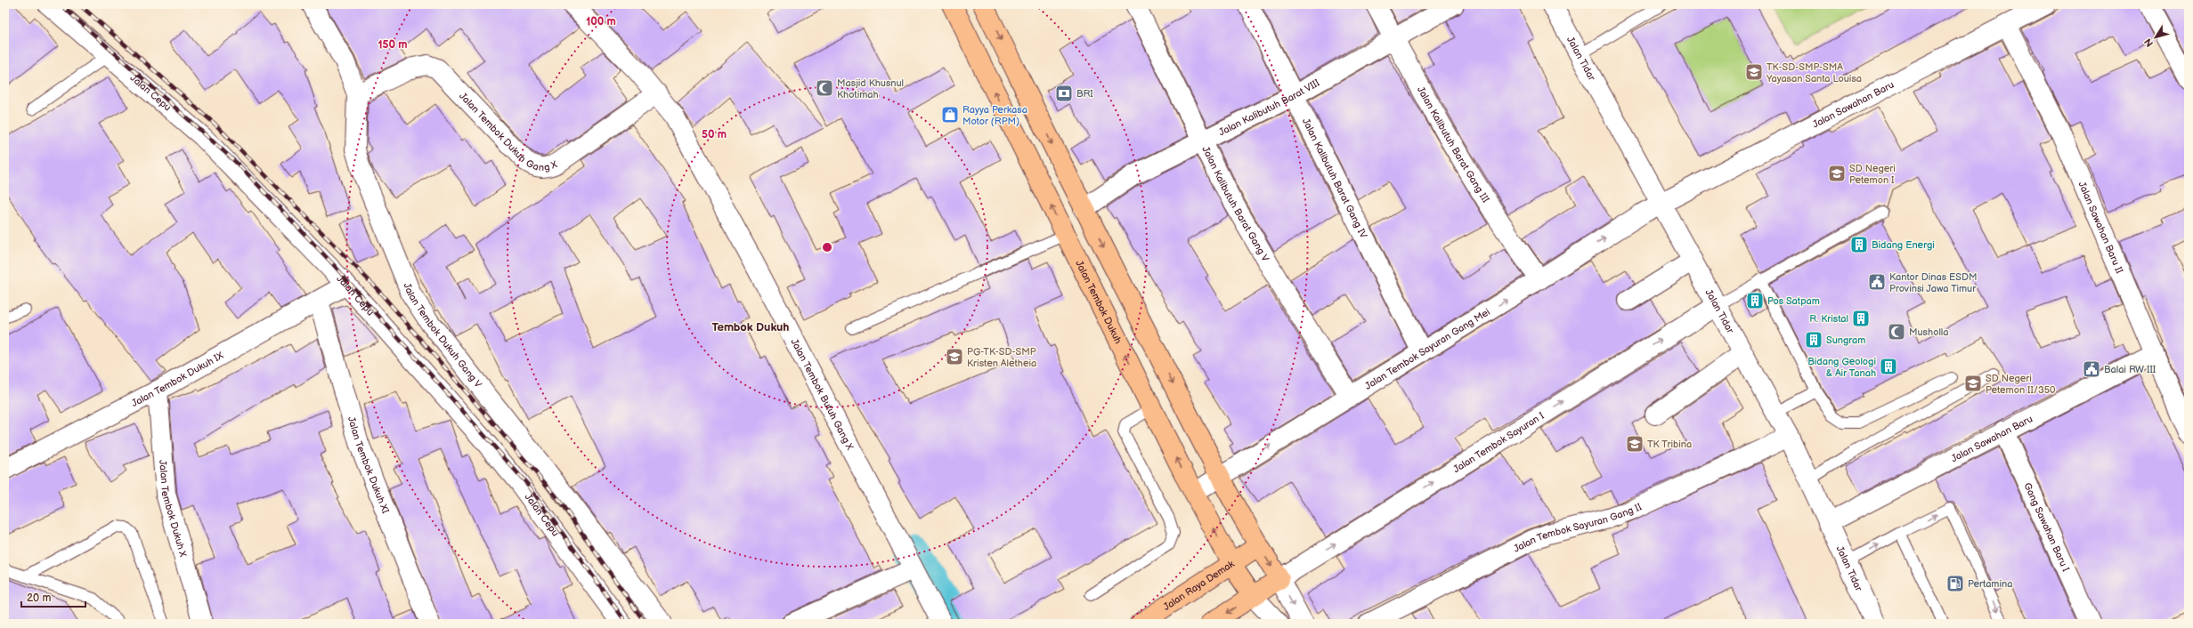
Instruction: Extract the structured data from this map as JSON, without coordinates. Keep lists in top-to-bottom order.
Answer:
{
  "streets": {
    "highway": ["Jalan Tembok Dukuh", "Jalan Raya Demak"],
    "street": [
      "Jalan Tidar",
      "Jalan Cepu",
      "Jalan Sawahan Baru",
      "Jalan Kalibutuh Barat VIII",
      "Jalan Tembok Dukuh Gang X",
      "Jalan Kalibutuh Barat Gang III",
      "Jalan Kalibutuh Barat Gang IV",
      "Jalan Kalibutuh Barat Gang V",
      "Jalan Sawahan Baru II",
      "Jalan Tembok Dukuh Gang V",
      "Jalan Tembok Sayuran Gang Mei",
      "Jalan Tembok Dukuh IX",
      "Jalan Tembok Butuh Gang X",
      "Jalan Tembok Sayuran I",
      "Jalan Tembok Dukuh XI",
      "Jalan Tembok Dukuh X",
      "Jalan Tembok Sayuran Gang II",
      "Gang Sawahan Baru I"
    ]
  },
  "crossings": [
    ["Jalan Tidar", "Jalan Sawahan Baru"],
    ["Jalan Tidar", "Jalan Tembok Sayuran Gang Mei"],
    ["Jalan Tidar", "Jalan Tembok Sayuran I"],
    ["Jalan Tidar", "Jalan Tembok Sayuran Gang II"],
    ["Jalan Cepu", "Jalan Tembok Dukuh IX"],
    ["Jalan Sawahan Baru", "Jalan Sawahan Baru II"],
    ["Jalan Sawahan Baru", "Jalan Tembok Sayuran Gang Mei"],
    ["Jalan Sawahan Baru", "Gang Sawahan Baru I"],
    ["Jalan Kalibutuh Barat VIII", "Jalan Kalibutuh Barat Gang III"],
    ["Jalan Kalibutuh Barat VIII", "Jalan Kalibutuh Barat Gang IV"],
    ["Jalan Kalibutuh Barat VIII", "Jalan Kalibutuh Barat Gang V"],
    ["Jalan Tembok Dukuh Gang X", "Jalan Tembok Dukuh Gang V"],
    ["Jalan Tembok Dukuh Gang X", "Jalan Tembok Butuh Gang X"],
    ["Jalan Kalibutuh Barat Gang III", "Jalan Tembok Sayuran Gang Mei"],
    ["Jalan Kalibutuh Barat Gang IV", "Jalan Tembok Sayuran Gang Mei"],
    ["Jalan Kalibutuh Barat Gang V", "Jalan Tembok Sayuran Gang Mei"],
    ["Jalan Tembok Dukuh", "Jalan Tembok Sayuran Gang Mei"],
    ["Jalan Tembok Dukuh", "Jalan Raya Demak"],
    ["Jalan Tembok Dukuh IX", "Jalan Tembok Dukuh XI"],
    ["Jalan Tembok Dukuh IX", "Jalan Tembok Dukuh X"]
  ],
  "districts": ["Tembok Dukuh"],
  "places": {
    "school or university": [
      "TK-SD-SMP-SMA Yayasan Santa Louisa",
      "SD Negeri Petemon I",
      "PG-TK-SD-SMP Kristen Aletheia",
      "SD Negeri Petemon II/350",
      "TK Tribina"
    ],
    "mosque": ["Masjid Khusnul Khotimah", "Musholla"],
    "bank": ["BRI"],
    "shop": ["Rayya Perkasa Motor (RPM)"],
    "building": [
      "Bidang Energi",
      "Pos Satpam",
      "R. Kristal",
      "Sungram",
      "Bidang Geologi & Air Tanah"
    ],
    "public building": ["Kantor Dinas ESDM Provinsi Jawa Timur", "Balai RW III"],
    "fuel station": ["Pertamina"]
  },
  "scale_bar": "20 m",
  "north": "bottom left",
  "rings": ["100 m", "150 m", "50 m"]
}
